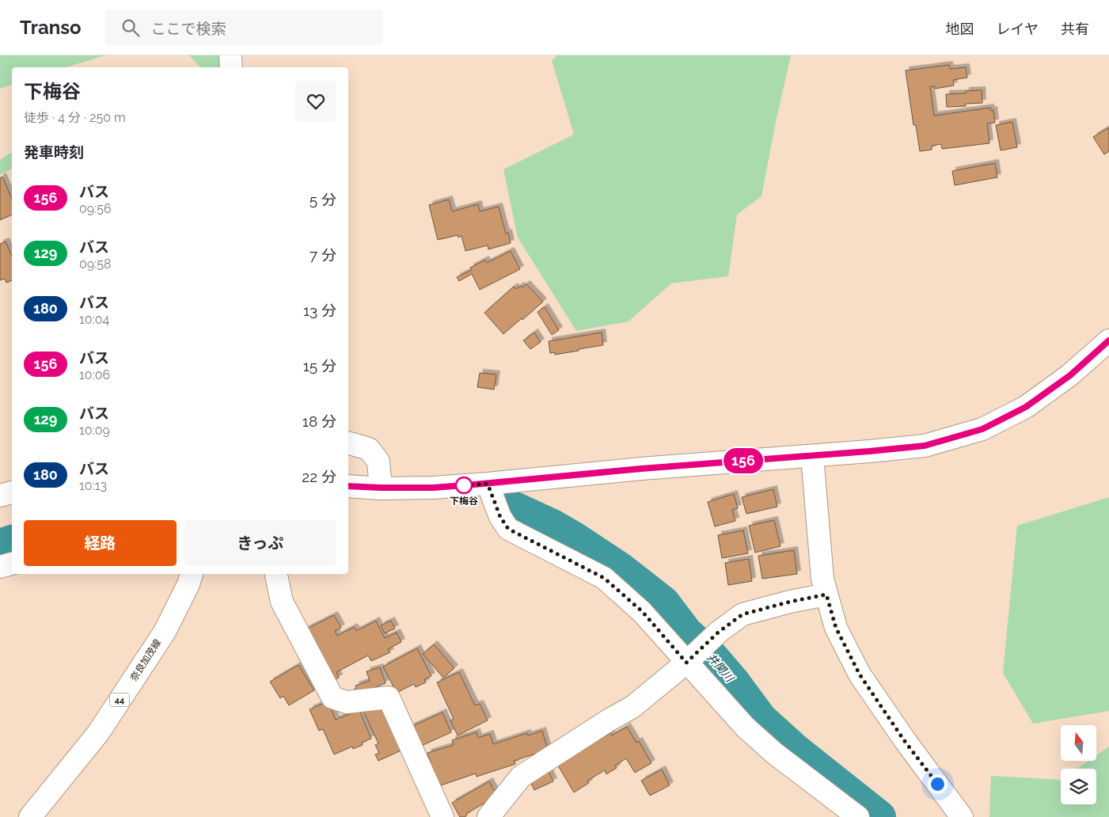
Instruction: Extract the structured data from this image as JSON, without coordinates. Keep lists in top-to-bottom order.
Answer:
{
  "streets": {
    "street": ["奈良加茂線", "44"]
  },
  "water": ["井関川"],
  "places": ["下梅谷"],
  "lines": ["bus line 156"],
  "north": "top",
  "page": {
    "header": "Transo",
    "search": "ここで検索",
    "nav": ["地図", "レイヤ", "共有"],
    "on_map": "156",
    "heading": [
      ["下梅谷", "徒歩 · 4 分 · 250 m"],
      "発車時刻"
    ],
    "list": [
      {
        "mark": "156",
        "name": "バス",
        "note": "09:56",
        "value": "5 分"
      },
      {
        "mark": "129",
        "name": "バス",
        "note": "09:58",
        "value": "7 分"
      },
      {
        "mark": "180",
        "name": "バス",
        "note": "10:04",
        "value": "13 分"
      },
      {
        "mark": "156",
        "name": "バス",
        "note": "10:06",
        "value": "15 分"
      },
      {
        "mark": "129",
        "name": "バス",
        "note": "10:09",
        "value": "18 分"
      },
      {
        "mark": "180",
        "name": "バス",
        "note": "10:13",
        "value": "22 分"
      }
    ],
    "buttons": ["経路", "きっぷ"]
  }
}
